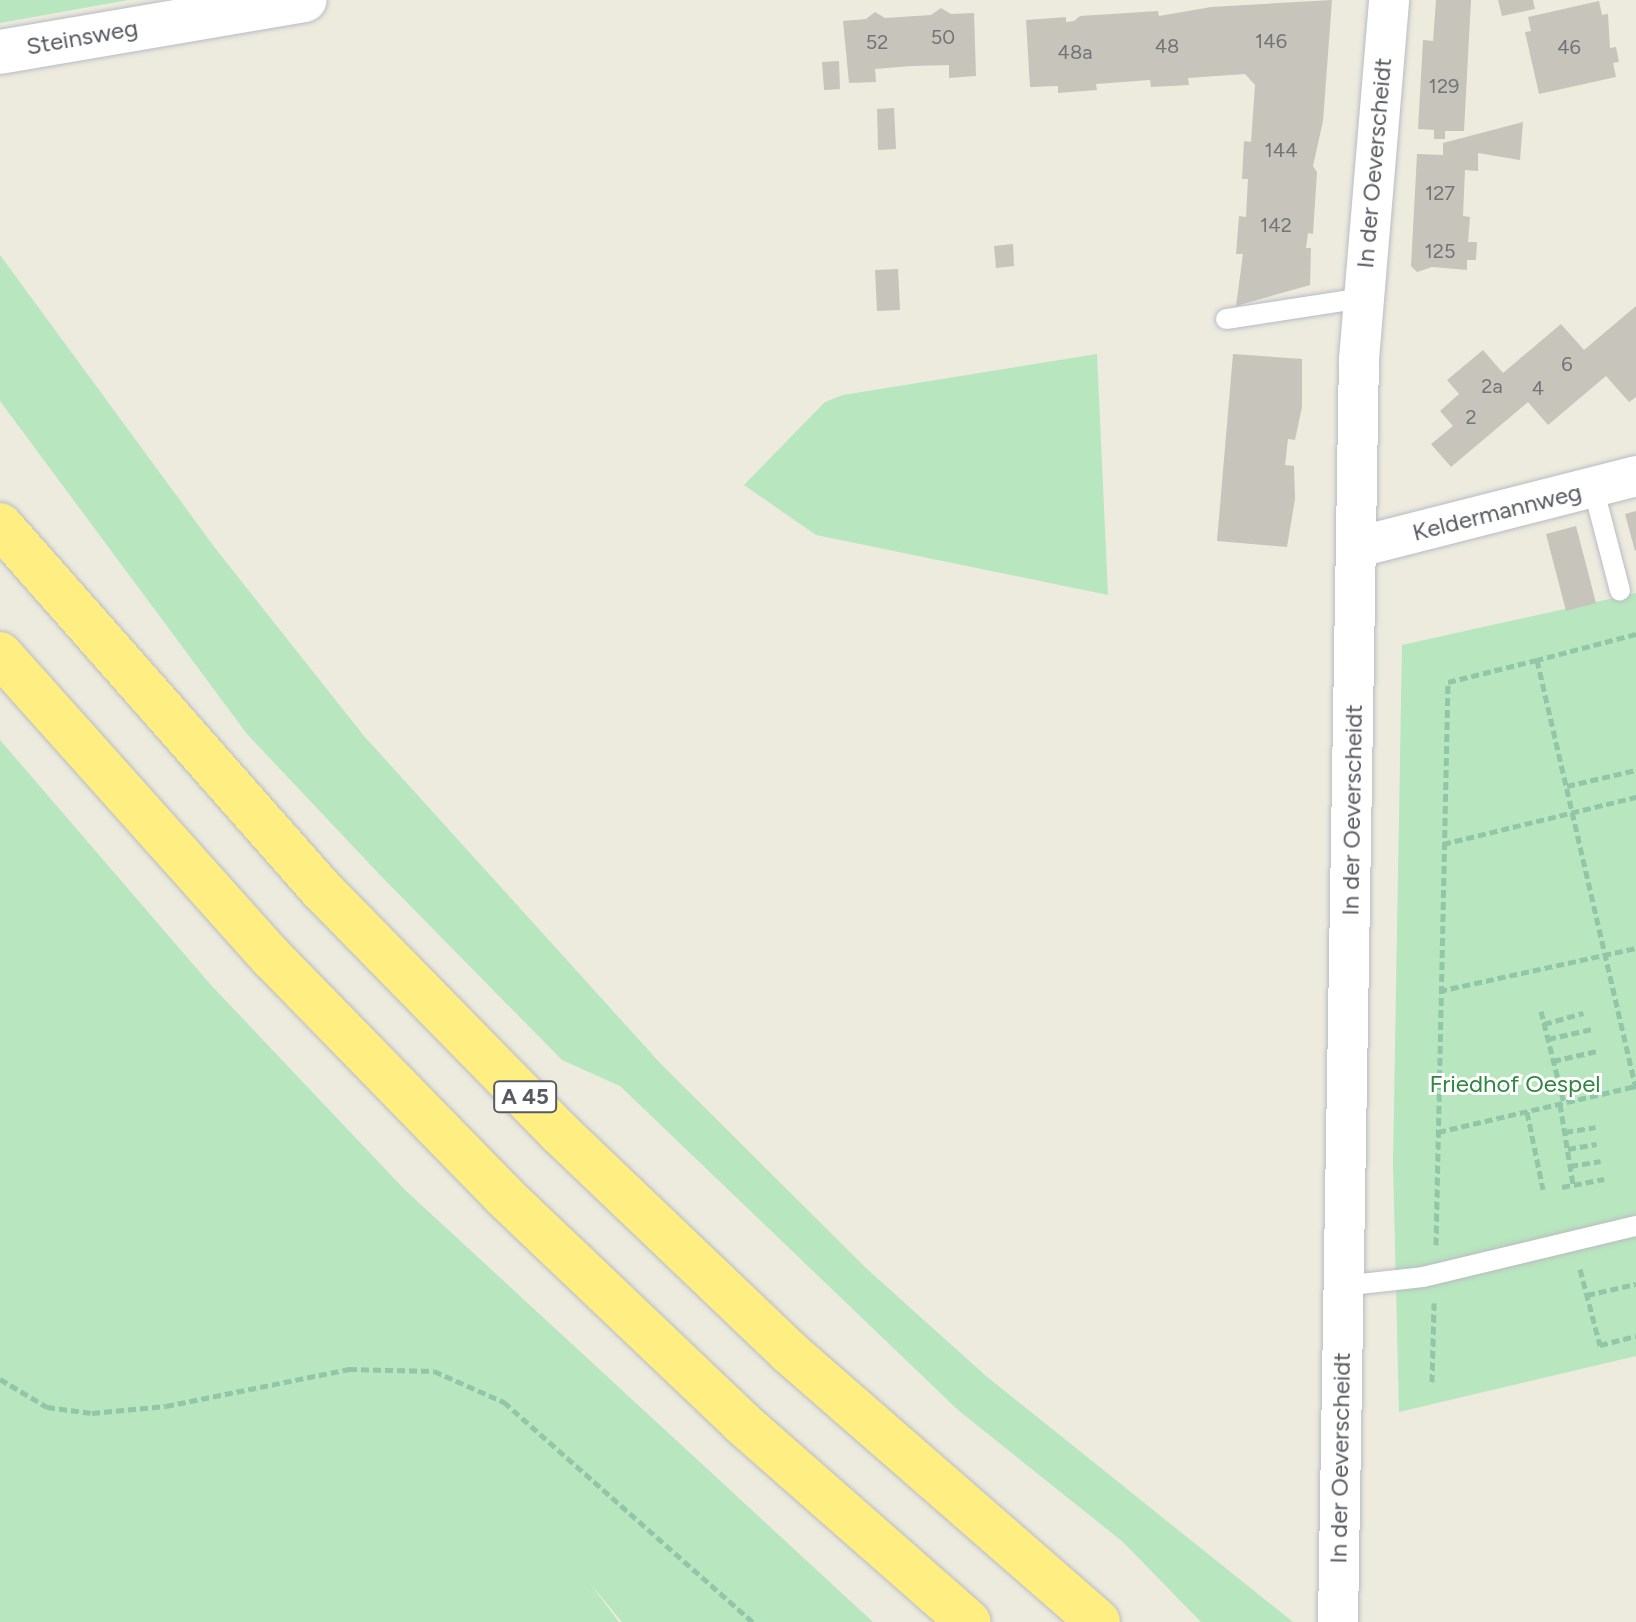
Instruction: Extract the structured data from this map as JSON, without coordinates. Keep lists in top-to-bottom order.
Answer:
{
  "streets": {
    "highway": ["A 45"],
    "main road": ["Steinsweg"],
    "street": ["In der Oeverscheidt", "Keldermannweg"]
  },
  "crossings": [
    ["In der Oeverscheidt", "Keldermannweg"]
  ],
  "parks": ["Friedhof Oespel"],
  "house_numbers": [
    "50",
    "146",
    "52",
    "48",
    "46",
    "48a",
    "129",
    "144",
    "127",
    "142",
    "125",
    "6",
    "2a",
    "4",
    "2"
  ]
}
